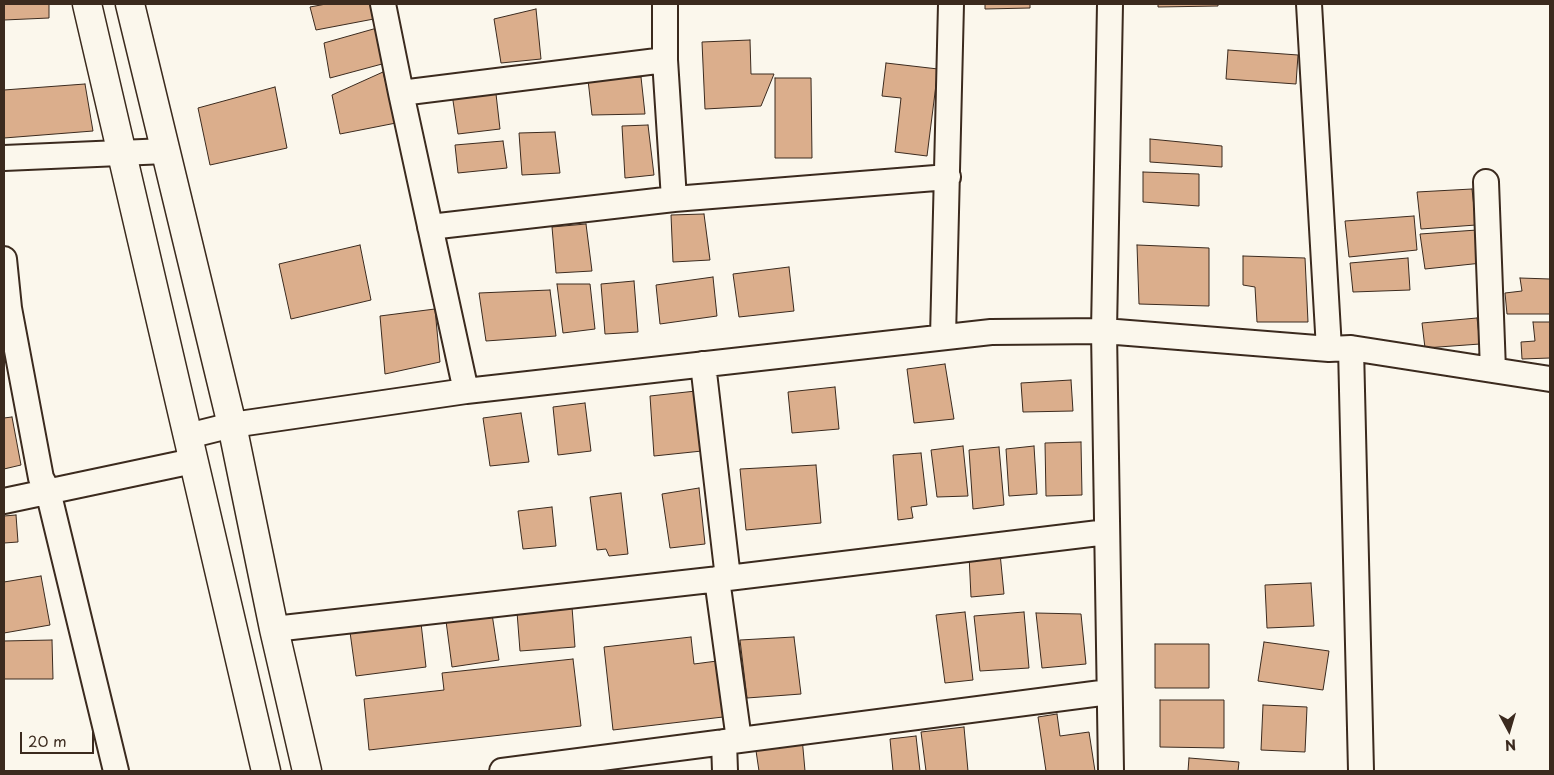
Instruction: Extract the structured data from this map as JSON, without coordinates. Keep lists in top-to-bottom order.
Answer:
{
  "scale_bar": "20 m",
  "north": "bottom"
}
